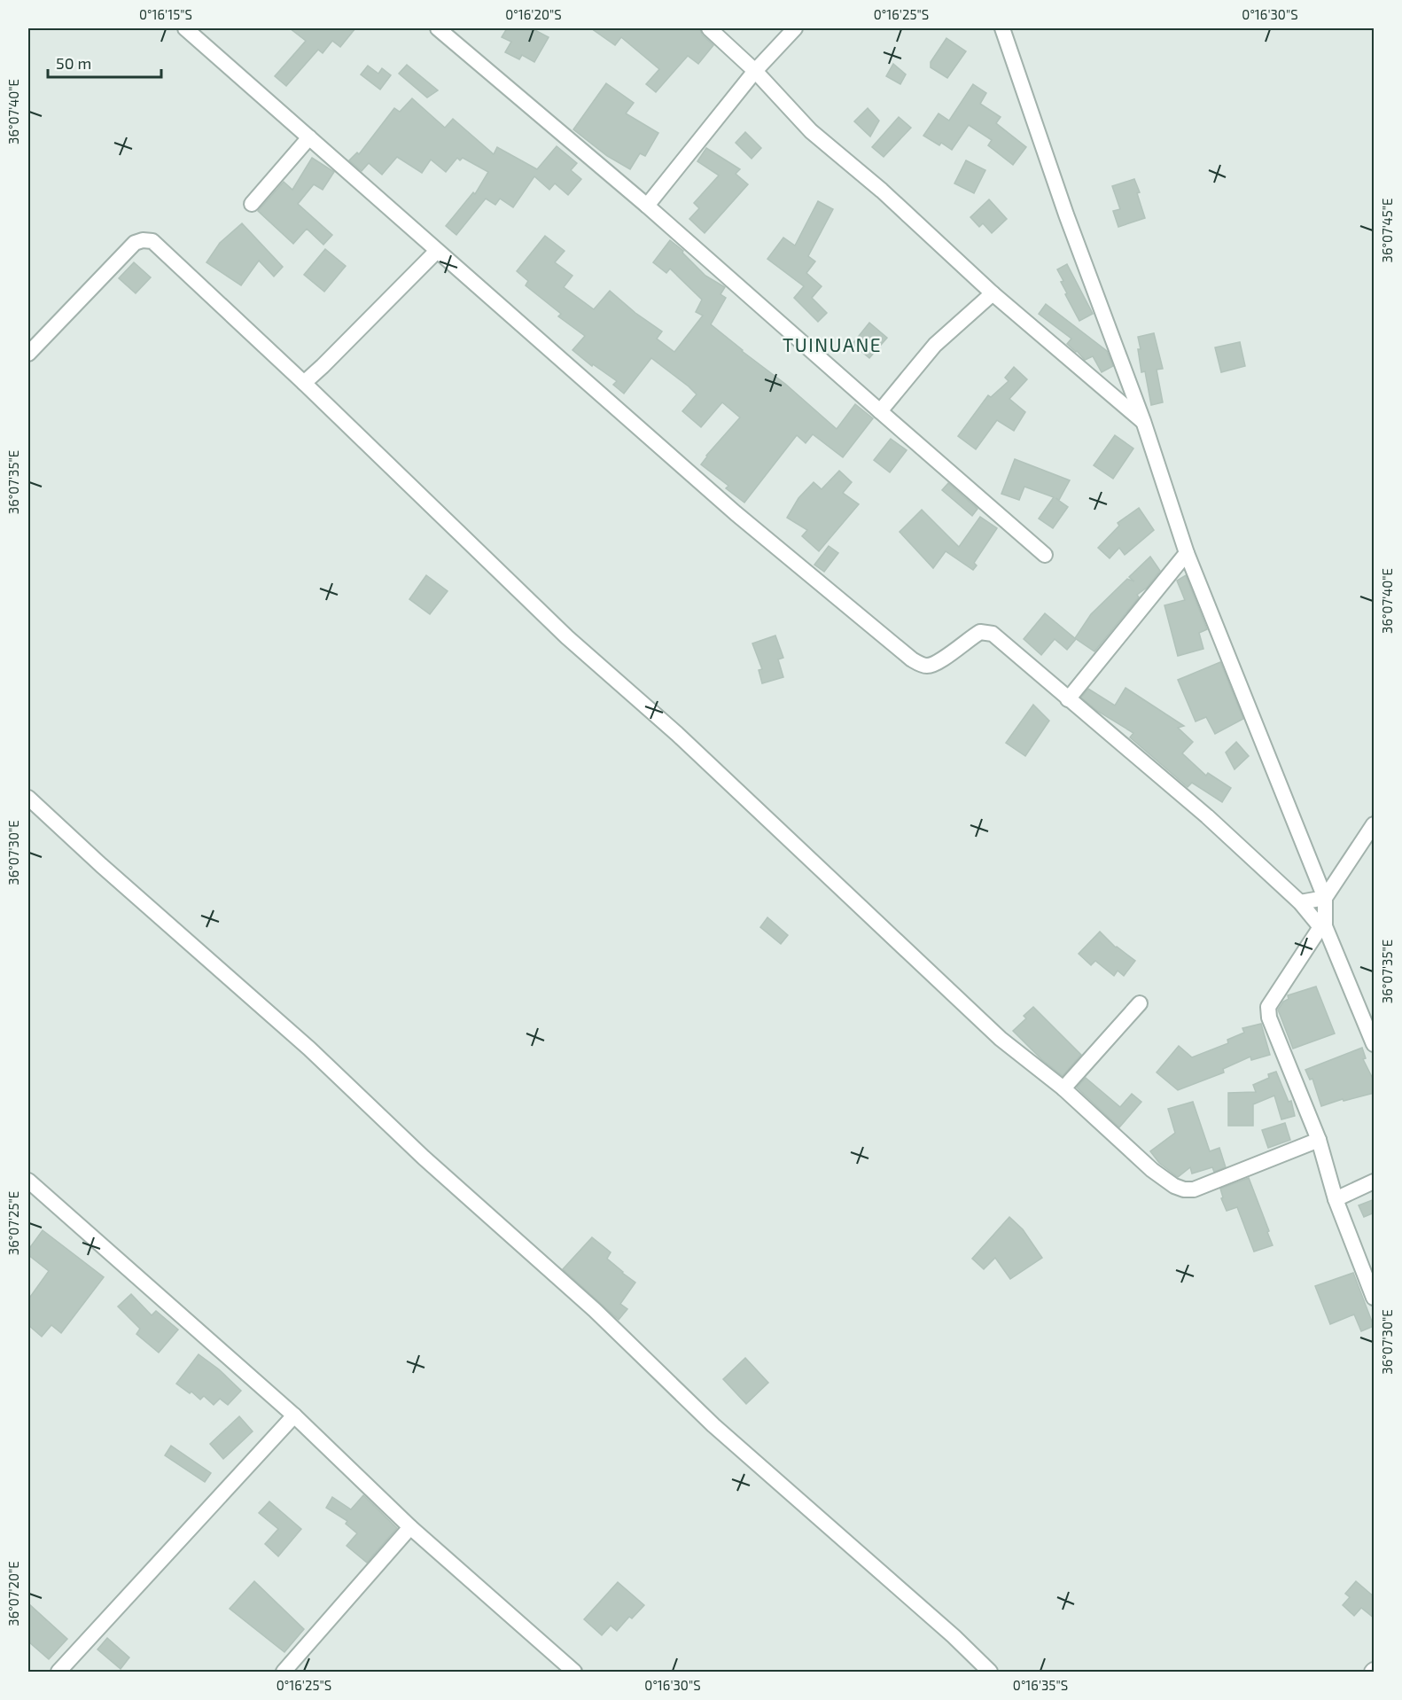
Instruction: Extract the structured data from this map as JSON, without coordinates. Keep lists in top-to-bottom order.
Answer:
{
  "districts": ["TUINUANE"],
  "scale_bar": "50 m",
  "coordinates": [
    "0°16'15\"S",
    "0°16'20\"S",
    "0°16'25\"S",
    "0°16'30\"S",
    "36°07'40\"E",
    "36°07'45\"E",
    "36°07'35\"E",
    "36°07'30\"E",
    "36°07'25\"E",
    "36°07'20\"E",
    "0°16'35\"S"
  ]
}
